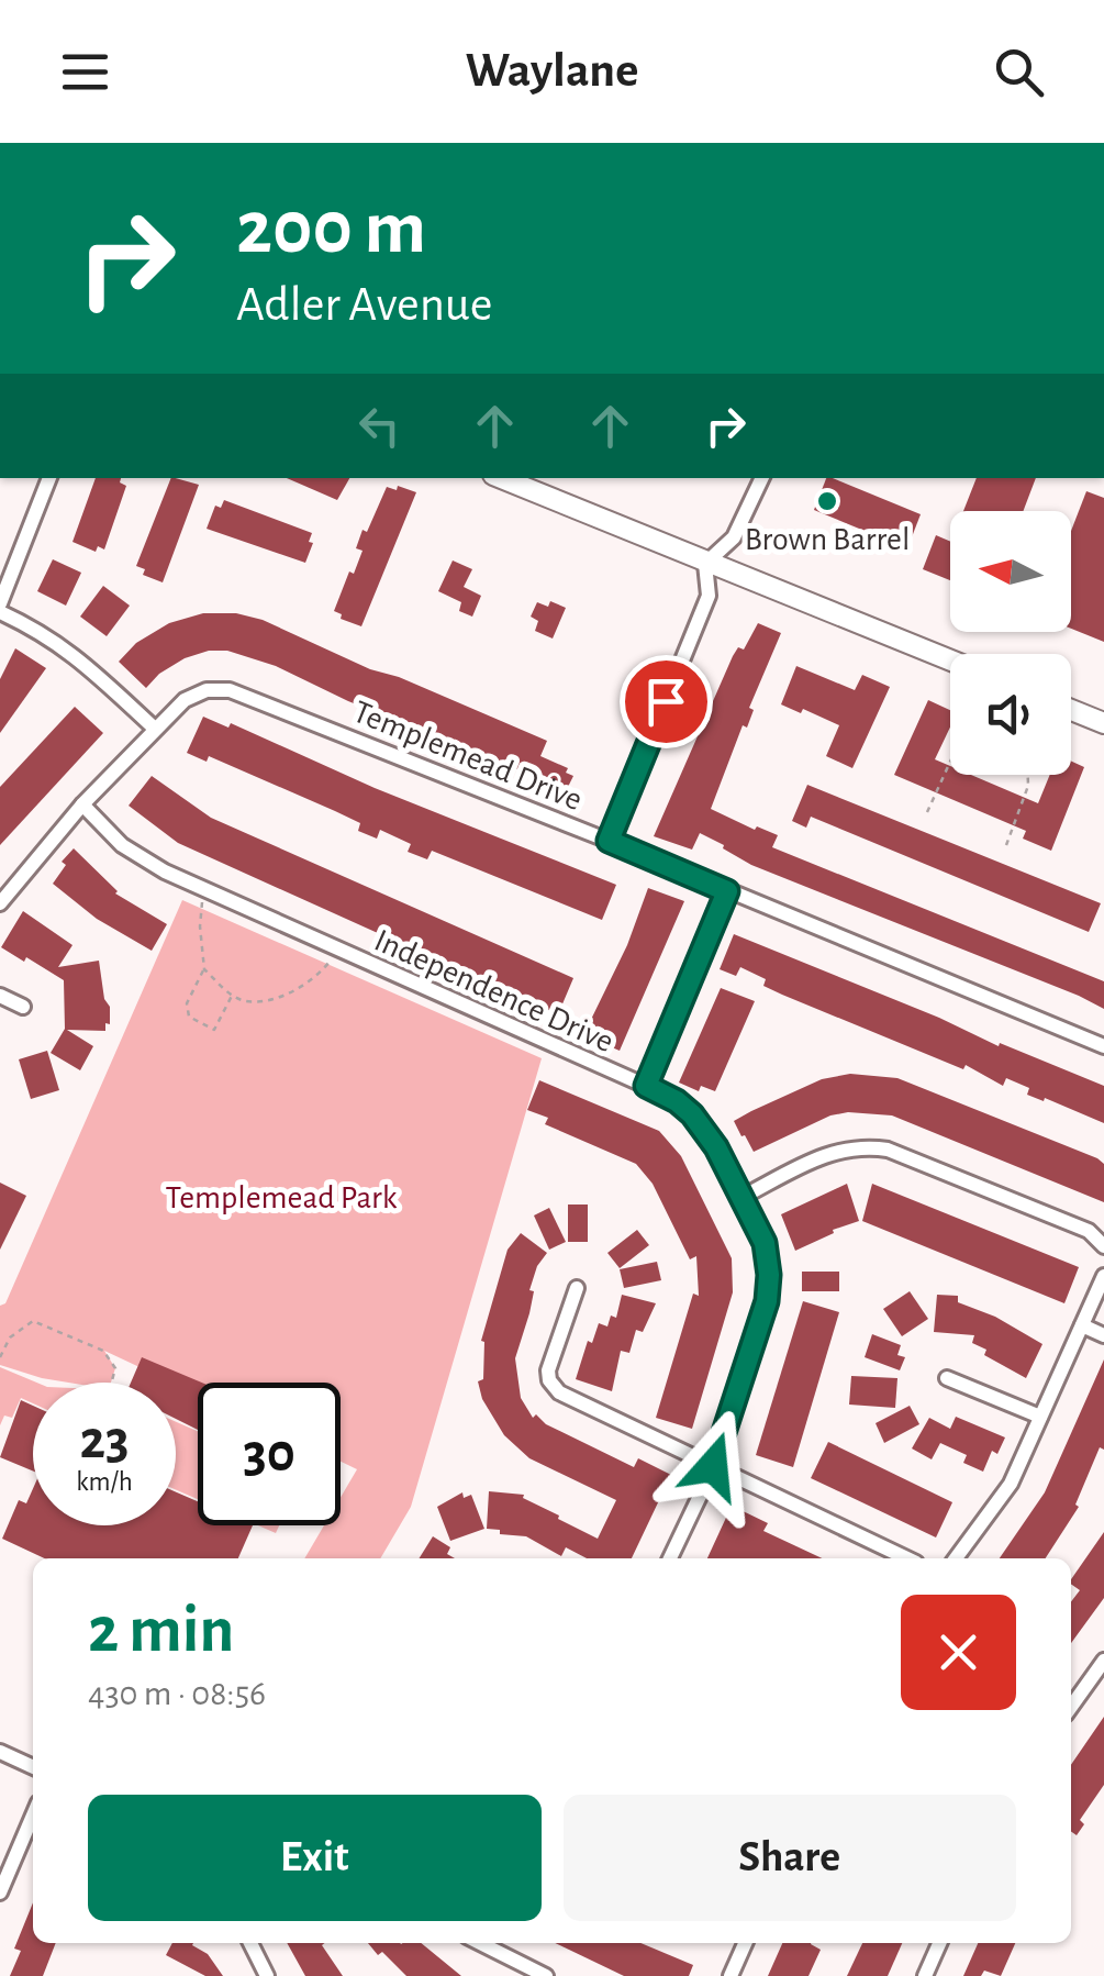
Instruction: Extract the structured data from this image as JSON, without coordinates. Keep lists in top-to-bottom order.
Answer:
{
  "streets": {
    "street": ["Templemead Drive", "Independence Drive"]
  },
  "crossings": [
    ["Templemead Drive", "Independence Drive"]
  ],
  "parks": ["Templemead Park"],
  "places": ["Brown Barrel"],
  "north": "left",
  "page": {
    "header": "Waylane",
    "turn": ["200 m", "Adler Avenue"],
    "speed": "23 km/h",
    "limit": "30",
    "heading": ["2 min", "430 m · 08:56"],
    "buttons": ["Exit", "Share"]
  }
}
